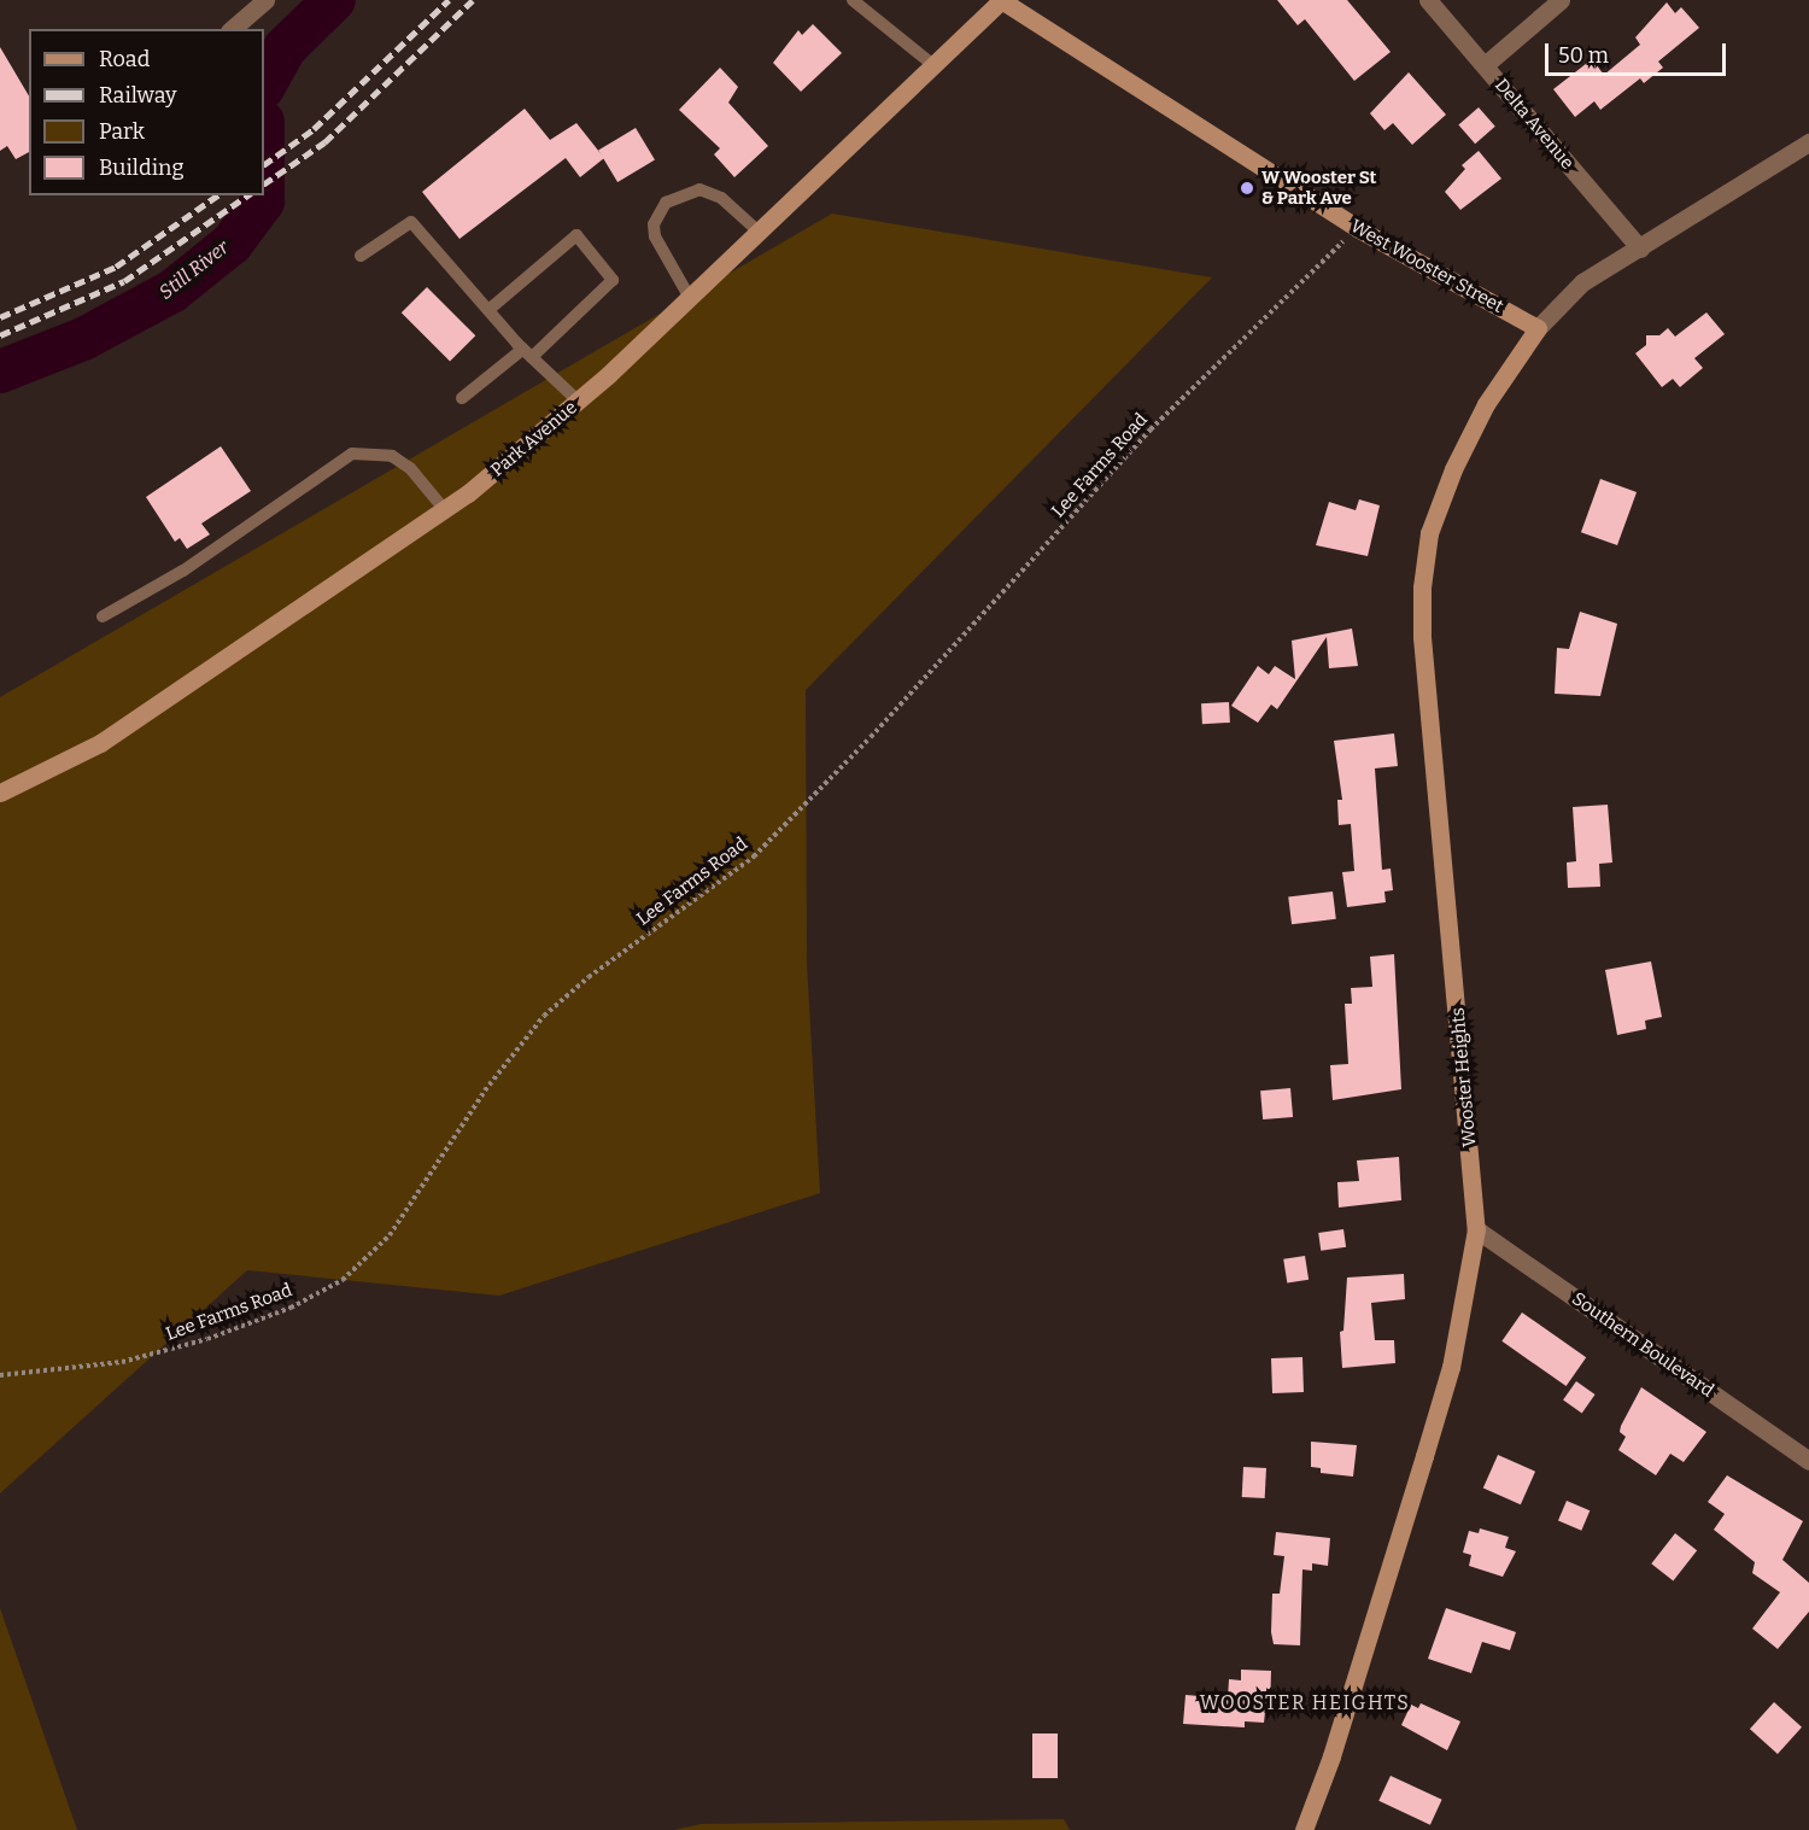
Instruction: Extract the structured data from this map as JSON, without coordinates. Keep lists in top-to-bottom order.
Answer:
{
  "streets": {
    "main road": ["West Wooster Street", "Park Avenue", "Wooster Heights"],
    "street": ["Delta Avenue", "Southern Boulevard"],
    "path": ["Lee Farms Road"]
  },
  "crossings": [
    ["West Wooster Street", "Park Avenue"],
    ["West Wooster Street", "Lee Farms Road"],
    ["West Wooster Street", "Wooster Heights"],
    ["Wooster Heights", "Southern Boulevard"]
  ],
  "districts": ["WOOSTER HEIGHTS"],
  "water": ["Still River"],
  "places": ["W Wooster St & Park Ave"],
  "legend": [
    "Road",
    "Railway",
    "Park",
    "Building"
  ],
  "scale_bar": "50 m"
}
